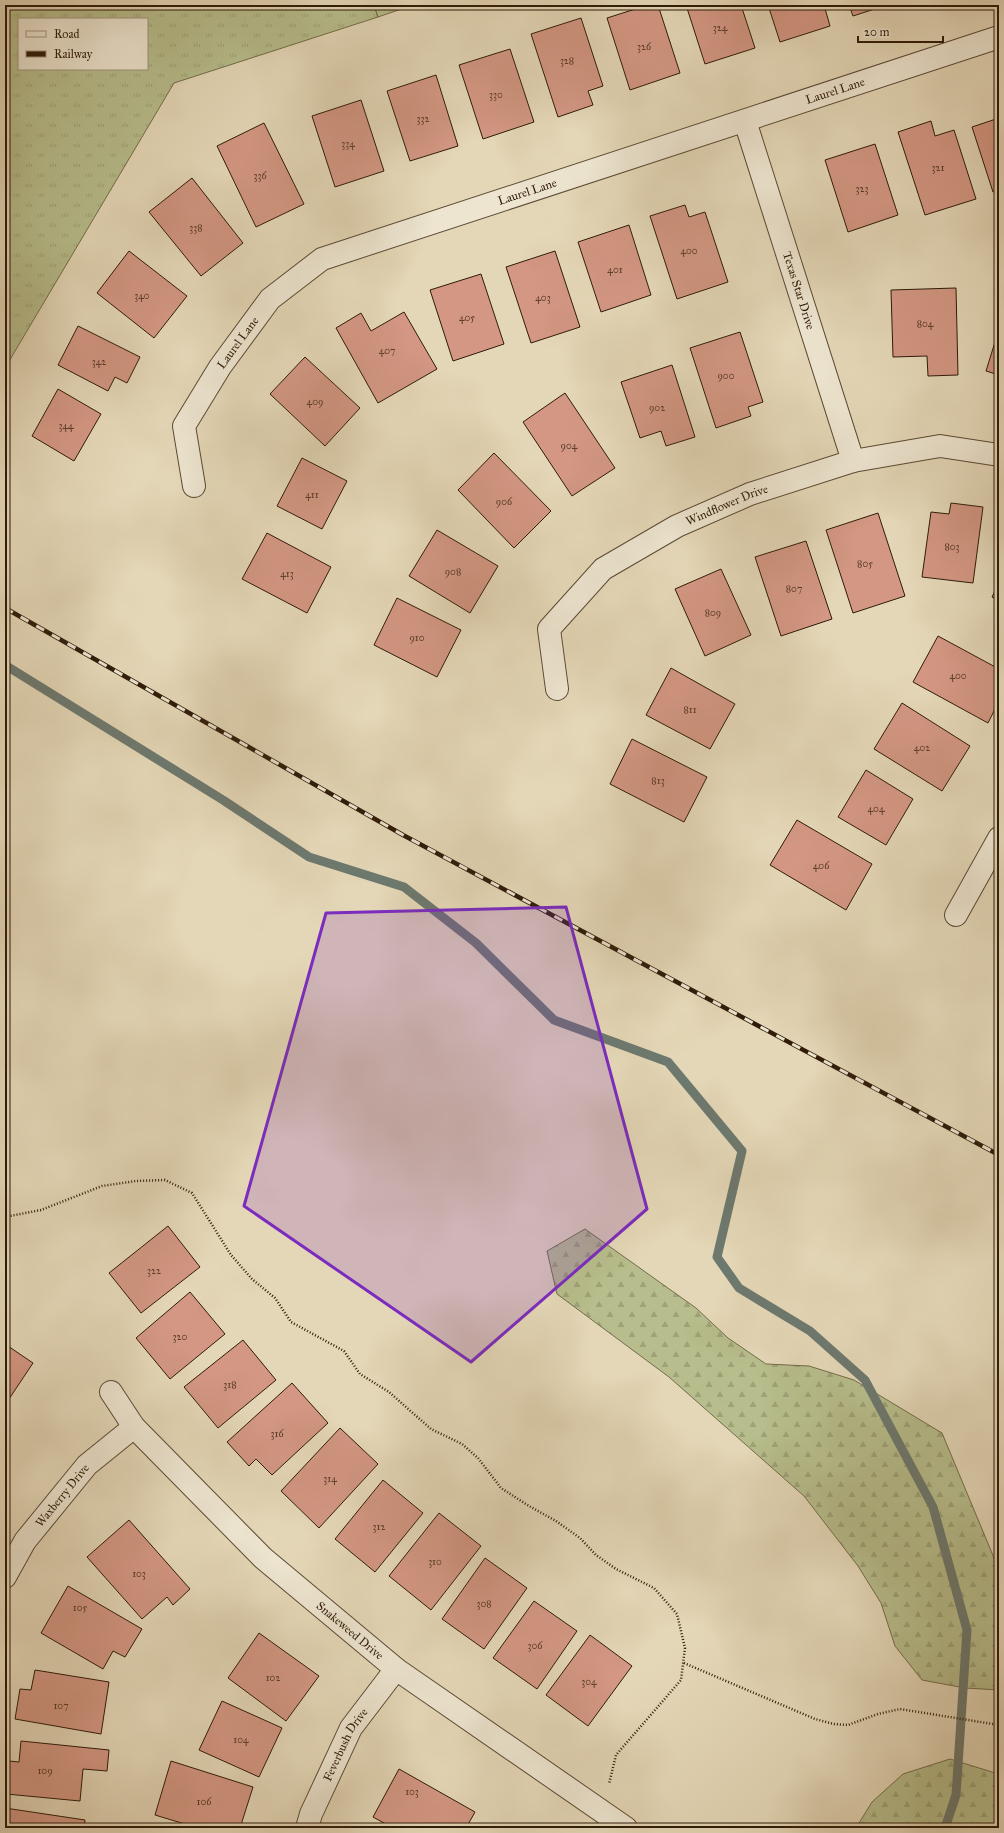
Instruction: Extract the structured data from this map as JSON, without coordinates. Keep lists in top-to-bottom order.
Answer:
{
  "streets": {
    "street": [
      "Laurel Lane",
      "Texas Star Drive",
      "Windflower Drive",
      "Waxberry Drive",
      "Snakeweed Drive",
      "Feverbush Drive"
    ]
  },
  "crossings": [
    ["Laurel Lane", "Texas Star Drive"],
    ["Texas Star Drive", "Windflower Drive"],
    ["Waxberry Drive", "Snakeweed Drive"],
    ["Snakeweed Drive", "Feverbush Drive"]
  ],
  "house_numbers": [
    "324",
    "326",
    "328",
    "330",
    "332",
    "334",
    "321",
    "336",
    "323",
    "338",
    "400",
    "401",
    "340",
    "403",
    "405",
    "804",
    "407",
    "342",
    "900",
    "409",
    "902",
    "344",
    "904",
    "411",
    "906",
    "803",
    "805",
    "908",
    "413",
    "807",
    "809",
    "910",
    "400",
    "811",
    "402",
    "813",
    "404",
    "406",
    "322",
    "320",
    "318",
    "316",
    "314",
    "312",
    "310",
    "103",
    "308",
    "105",
    "306",
    "102",
    "304",
    "107",
    "104",
    "109",
    "103",
    "106"
  ],
  "legend": ["Road", "Railway"],
  "scale_bar": "20 m"
}
